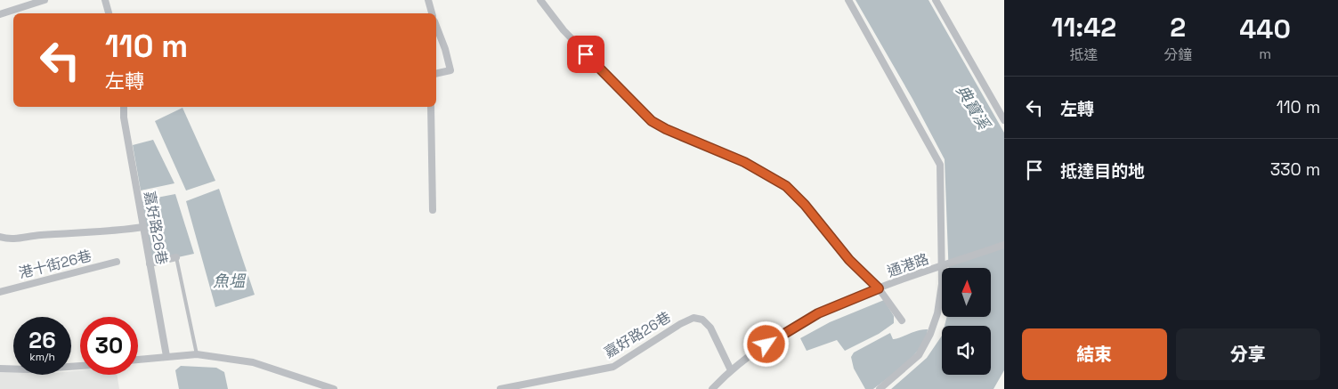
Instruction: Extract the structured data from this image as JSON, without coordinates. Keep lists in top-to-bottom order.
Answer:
{
  "streets": {
    "street": ["嘉好路26巷", "港十街26巷", "通港路"]
  },
  "crossings": [
    ["嘉好路26巷", "通港路"]
  ],
  "water": ["典寶溪", "魚塭"],
  "north": "top",
  "page": {
    "eta": [
      "11:42",
      "抵達",
      "2",
      "分鐘",
      "440",
      "m"
    ],
    "turn": ["110 m", "左轉"],
    "list": [
      {
        "name": "左轉",
        "value": "110 m"
      },
      {
        "name": "抵達目的地",
        "value": "330 m"
      }
    ],
    "speed": "26 km/h",
    "limit": "30",
    "buttons": ["結束", "分享"]
  }
}
